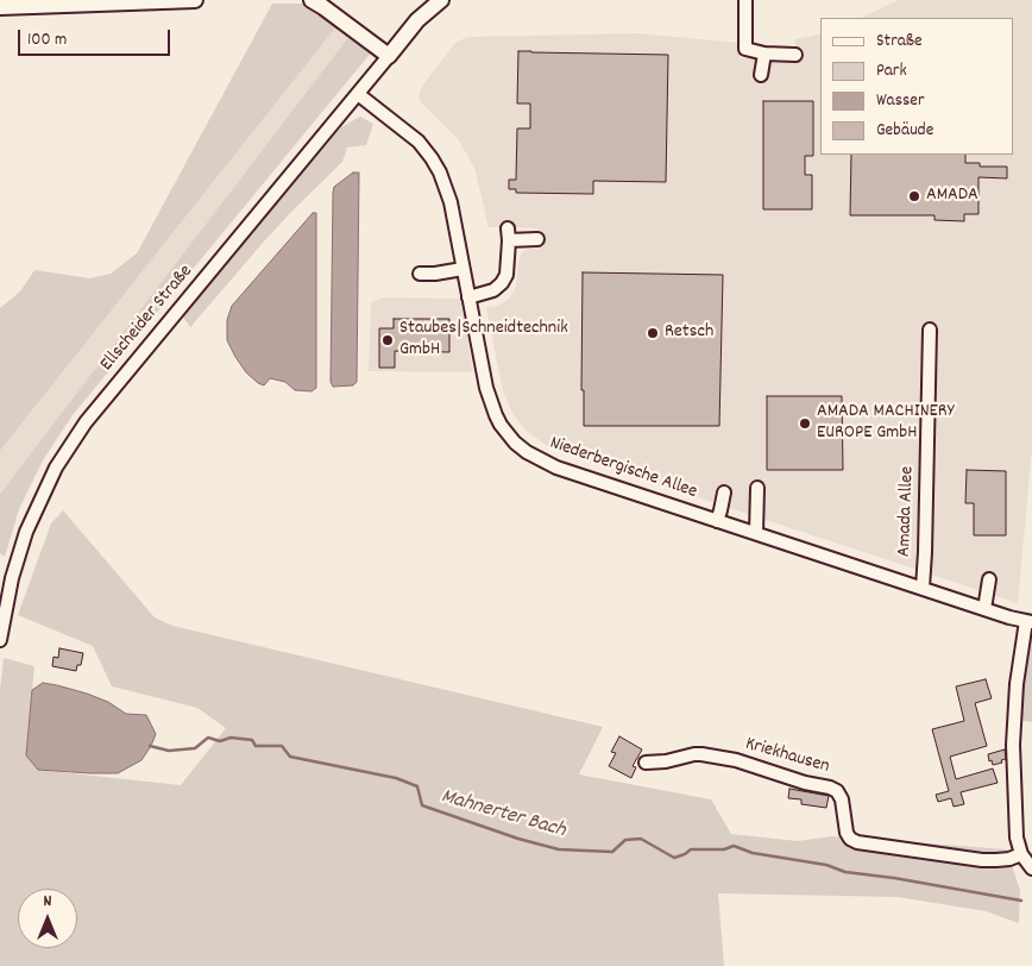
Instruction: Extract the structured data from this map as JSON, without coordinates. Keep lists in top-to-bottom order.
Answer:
{
  "streets": {
    "street": [
      "Ellscheider Straße",
      "Niederbergische Allee",
      "Amada Allee",
      "Kriekhausen"
    ]
  },
  "crossings": [
    ["Ellscheider Straße", "Niederbergische Allee"],
    ["Niederbergische Allee", "Amada Allee"]
  ],
  "water": ["Mahnerter Bach"],
  "places": [
    "AMADA",
    "Retsch",
    "Staubes|Schneidtechnik GmbH",
    "AMADA MACHINERY EUROPE GmbH"
  ],
  "legend": [
    "Straße",
    "Park",
    "Wasser",
    "Gebäude"
  ],
  "scale_bar": "100 m",
  "north": "top"
}
